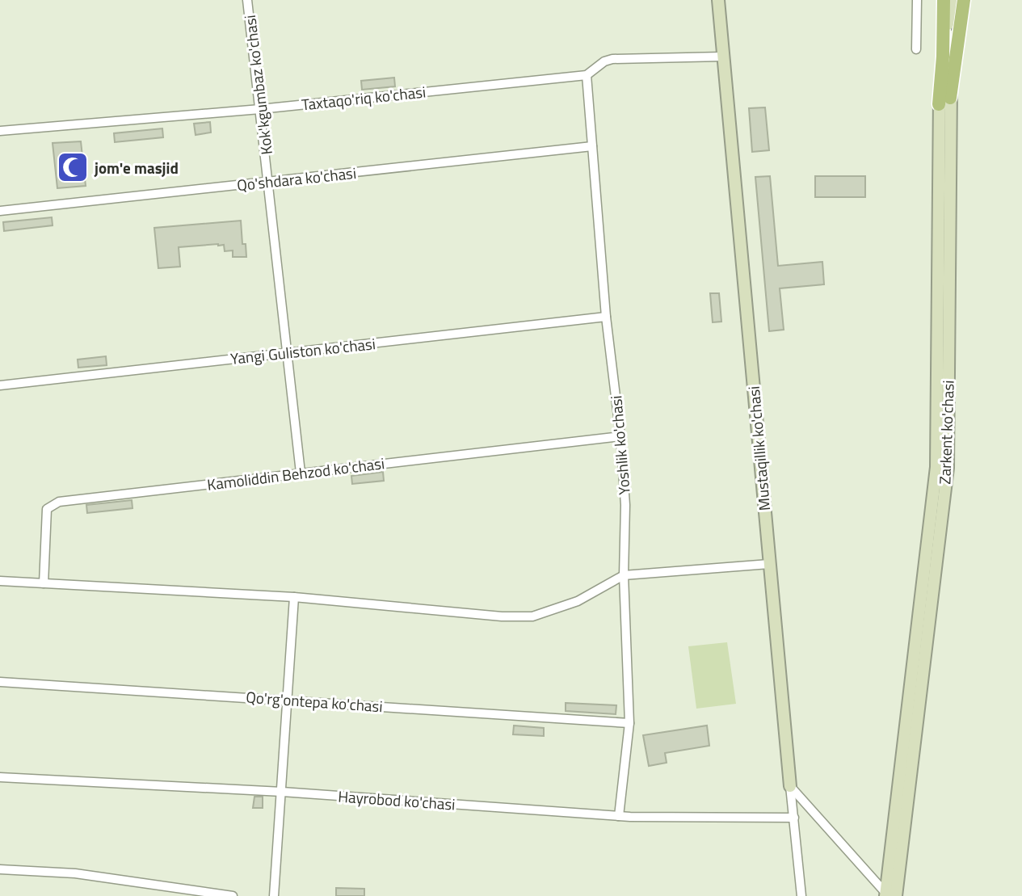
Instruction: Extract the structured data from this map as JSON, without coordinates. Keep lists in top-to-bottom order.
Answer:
{
  "streets": {
    "main road": ["Zarkent ko'chasi", "Mustaqillik ko'chasi"],
    "street": [
      "Kok'kgumbaz ko'chasi",
      "Taxtaqo'riq ko'chasi",
      "Qo'shdara ko'chasi",
      "Yangi Guliston ko'chasi",
      "Yoshlik ko'chasi",
      "Kamoliddin Behzod ko'chasi",
      "Qo'rg'ontepa ko'chasi",
      "Hayrobod ko'chasi"
    ]
  },
  "crossings": [
    ["Kok'kgumbaz ko'chasi", "Taxtaqo'riq ko'chasi"],
    ["Kok'kgumbaz ko'chasi", "Qo'shdara ko'chasi"],
    ["Kok'kgumbaz ko'chasi", "Yangi Guliston ko'chasi"],
    ["Kok'kgumbaz ko'chasi", "Kamoliddin Behzod ko'chasi"],
    ["Taxtaqo'riq ko'chasi", "Yoshlik ko'chasi"],
    ["Taxtaqo'riq ko'chasi", "Mustaqillik ko'chasi"],
    ["Qo'shdara ko'chasi", "Yoshlik ko'chasi"],
    ["Yangi Guliston ko'chasi", "Yoshlik ko'chasi"],
    ["Yoshlik ko'chasi", "Kamoliddin Behzod ko'chasi"],
    ["Yoshlik ko'chasi", "Qo'rg'ontepa ko'chasi"],
    ["Yoshlik ko'chasi", "Hayrobod ko'chasi"],
    ["Mustaqillik ko'chasi", "Hayrobod ko'chasi"]
  ],
  "places": {
    "mosque": ["jom'e masjid"]
  }
}
